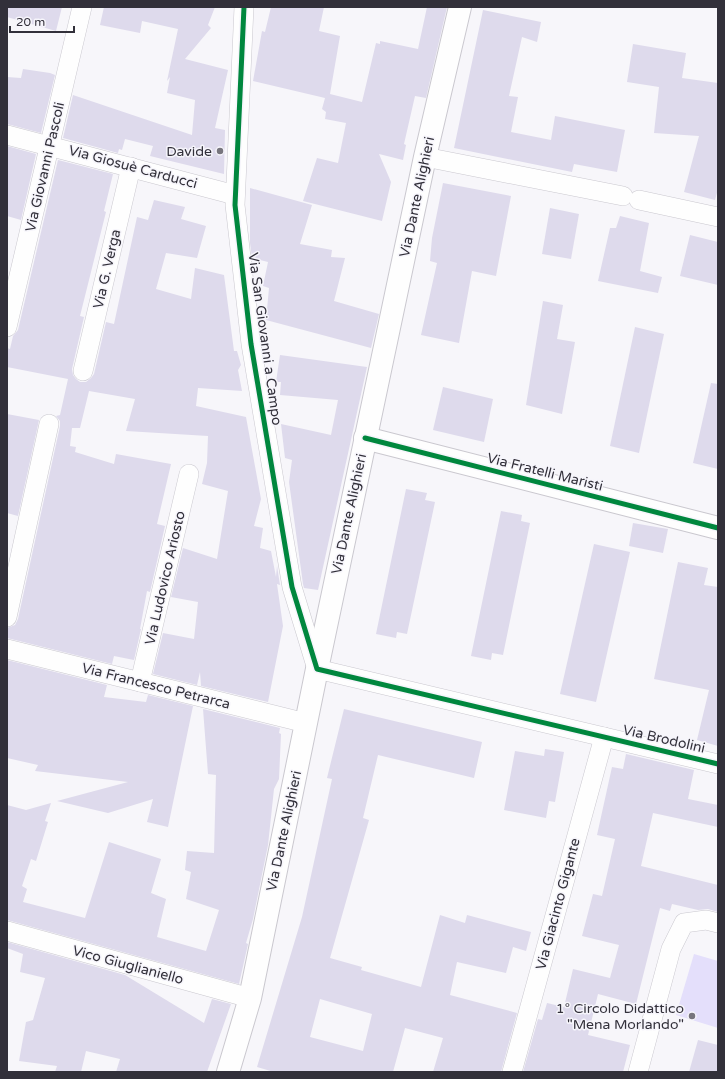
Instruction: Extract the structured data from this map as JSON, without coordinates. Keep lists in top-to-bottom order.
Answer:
{
  "streets": {
    "main road": ["Via Dante Alighieri", "Via Fratelli Maristi"],
    "street": [
      "Via Giovanni Pascoli",
      "Via Giosuè Carducci",
      "Via G. Verga",
      "Via San Giovanni a Campo",
      "Via Ludovico Ariosto",
      "Via Francesco Petrarca",
      "Via Brodolini",
      "Via Giacinto Gigante",
      "Vico Giuglianiello"
    ]
  },
  "crossings": [
    ["Via Giovanni Pascoli", "Via Giosuè Carducci"],
    ["Via Giosuè Carducci", "Via G. Verga"],
    ["Via Giosuè Carducci", "Via San Giovanni a Campo"],
    ["Via Dante Alighieri", "Via San Giovanni a Campo"],
    ["Via Dante Alighieri", "Via Fratelli Maristi"],
    ["Via Dante Alighieri", "Via Francesco Petrarca"],
    ["Via Dante Alighieri", "Via Brodolini"],
    ["Via Dante Alighieri", "Vico Giuglianiello"],
    ["Via San Giovanni a Campo", "Via Brodolini"],
    ["Via Ludovico Ariosto", "Via Francesco Petrarca"],
    ["Via Brodolini", "Via Giacinto Gigante"]
  ],
  "places": ["Davide", "1° Circolo Didattico \"Mena Morlando\""],
  "scale_bar": "20 m"
}
